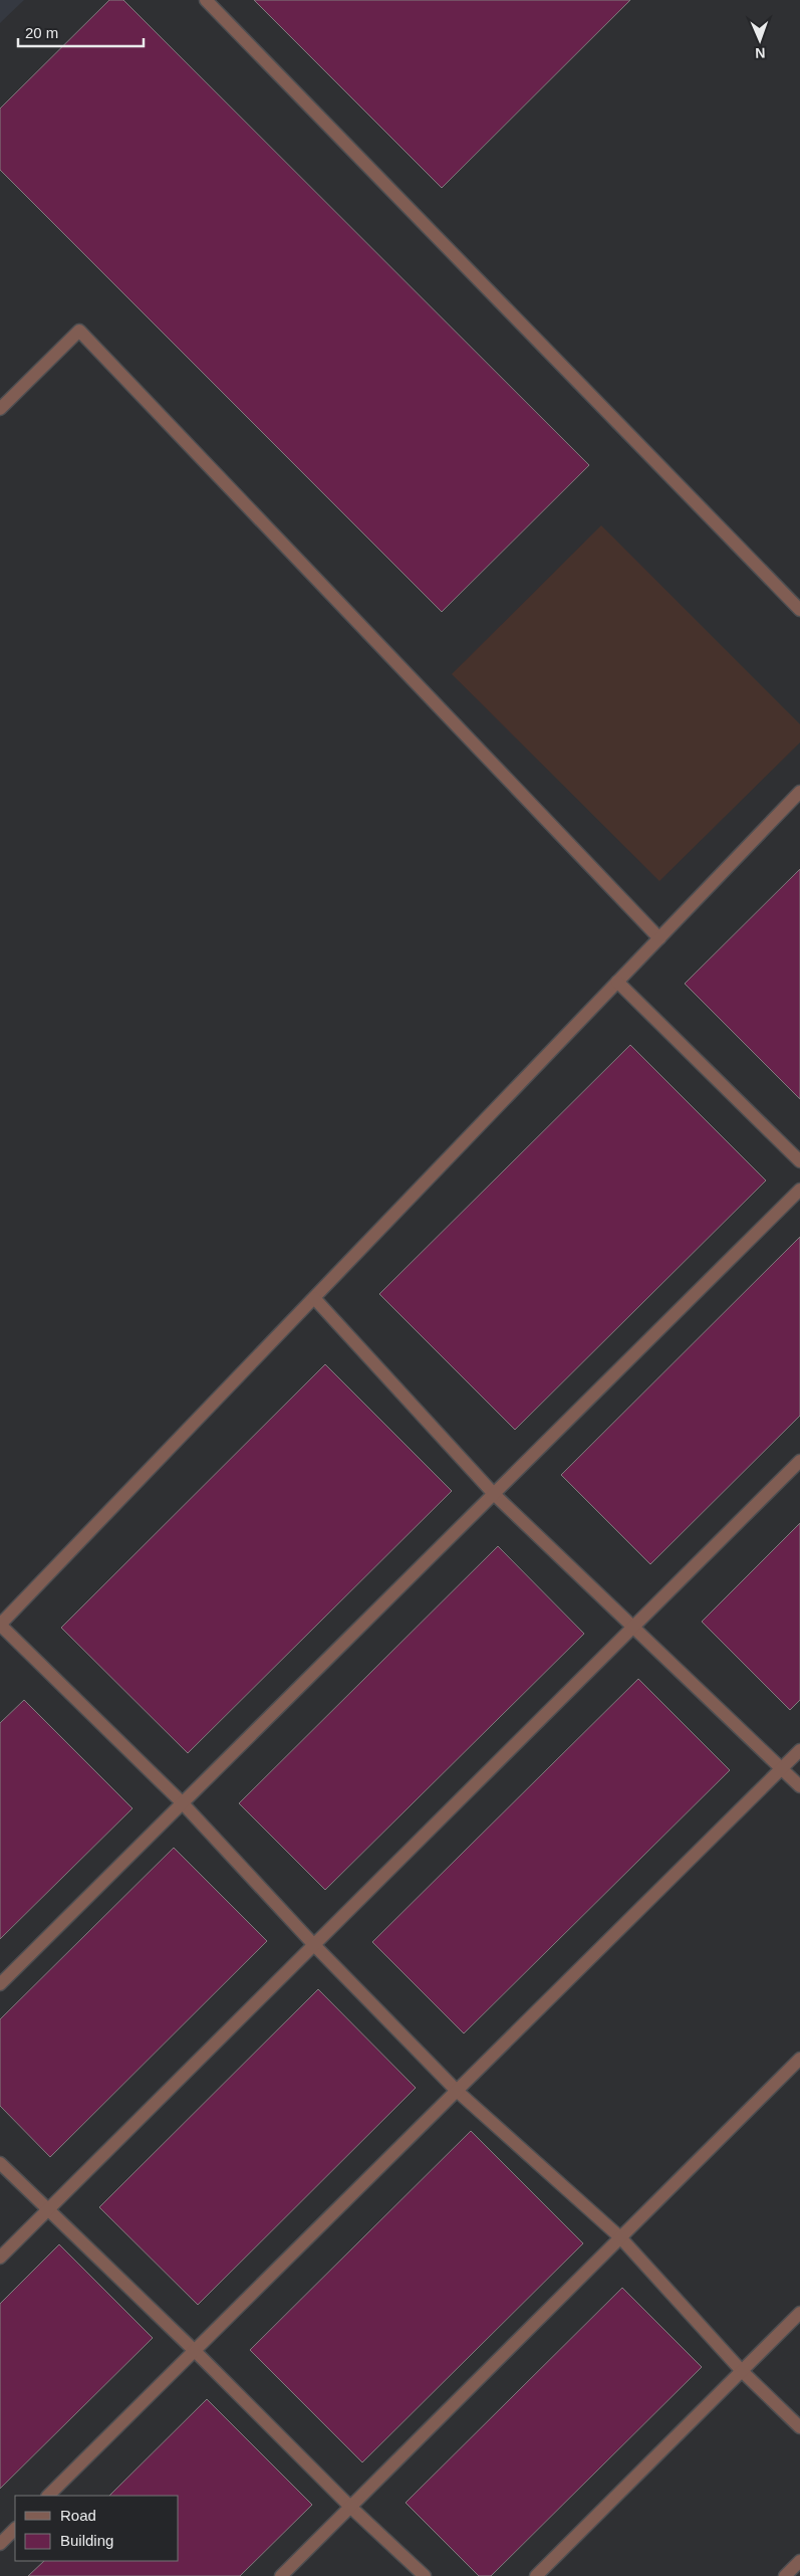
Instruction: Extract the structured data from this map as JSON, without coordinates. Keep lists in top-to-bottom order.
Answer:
{
  "legend": ["Road", "Building"],
  "scale_bar": "20 m",
  "north": "bottom"
}
